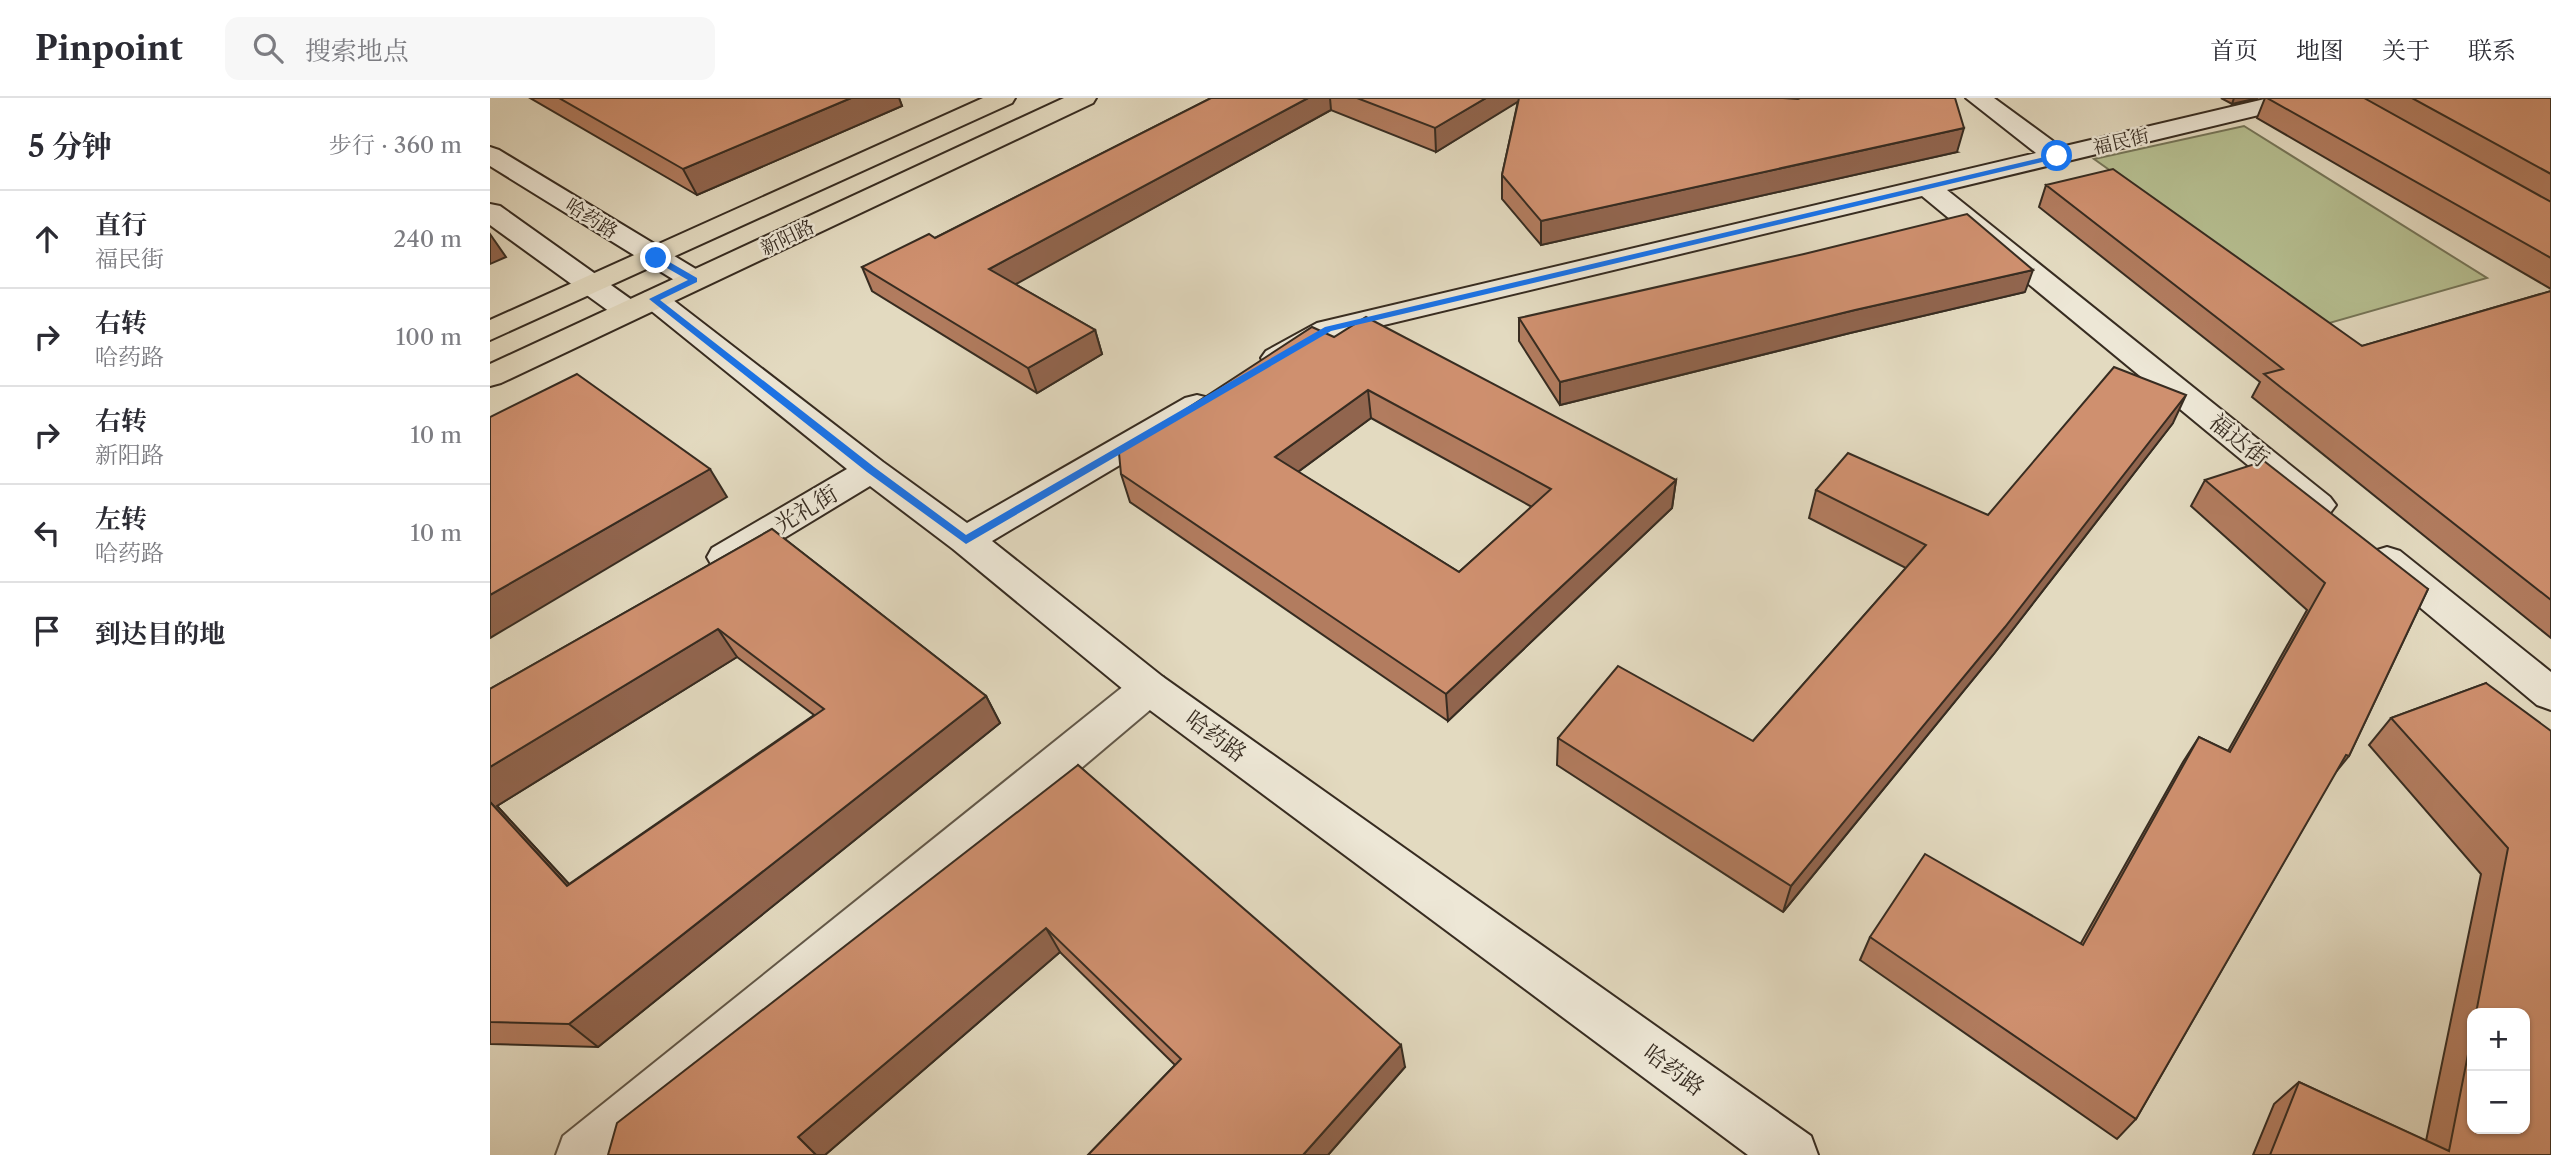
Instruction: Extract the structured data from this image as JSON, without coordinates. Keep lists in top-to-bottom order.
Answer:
{
  "streets": {
    "main road": ["新阳路"],
    "street": [
      "福民街",
      "哈药路",
      "福达街",
      "光礼街"
    ]
  },
  "crossings": [
    ["福民街", "福达街"],
    ["哈药路", "新阳路"],
    ["哈药路", "光礼街"]
  ],
  "page": {
    "header": "Pinpoint",
    "search": "搜索地点",
    "nav": [
      "首页",
      "地图",
      "关于",
      "联系"
    ],
    "heading": ["5 分钟", "步行 · 360 m"],
    "list": [
      ["直行", "福民街", "240 m"],
      ["右转", "哈药路", "100 m"],
      ["右转", "新阳路", "10 m"],
      ["左转", "哈药路", "10 m"],
      "到达目的地"
    ],
    "map_buttons": ["+", "−"]
  }
}
